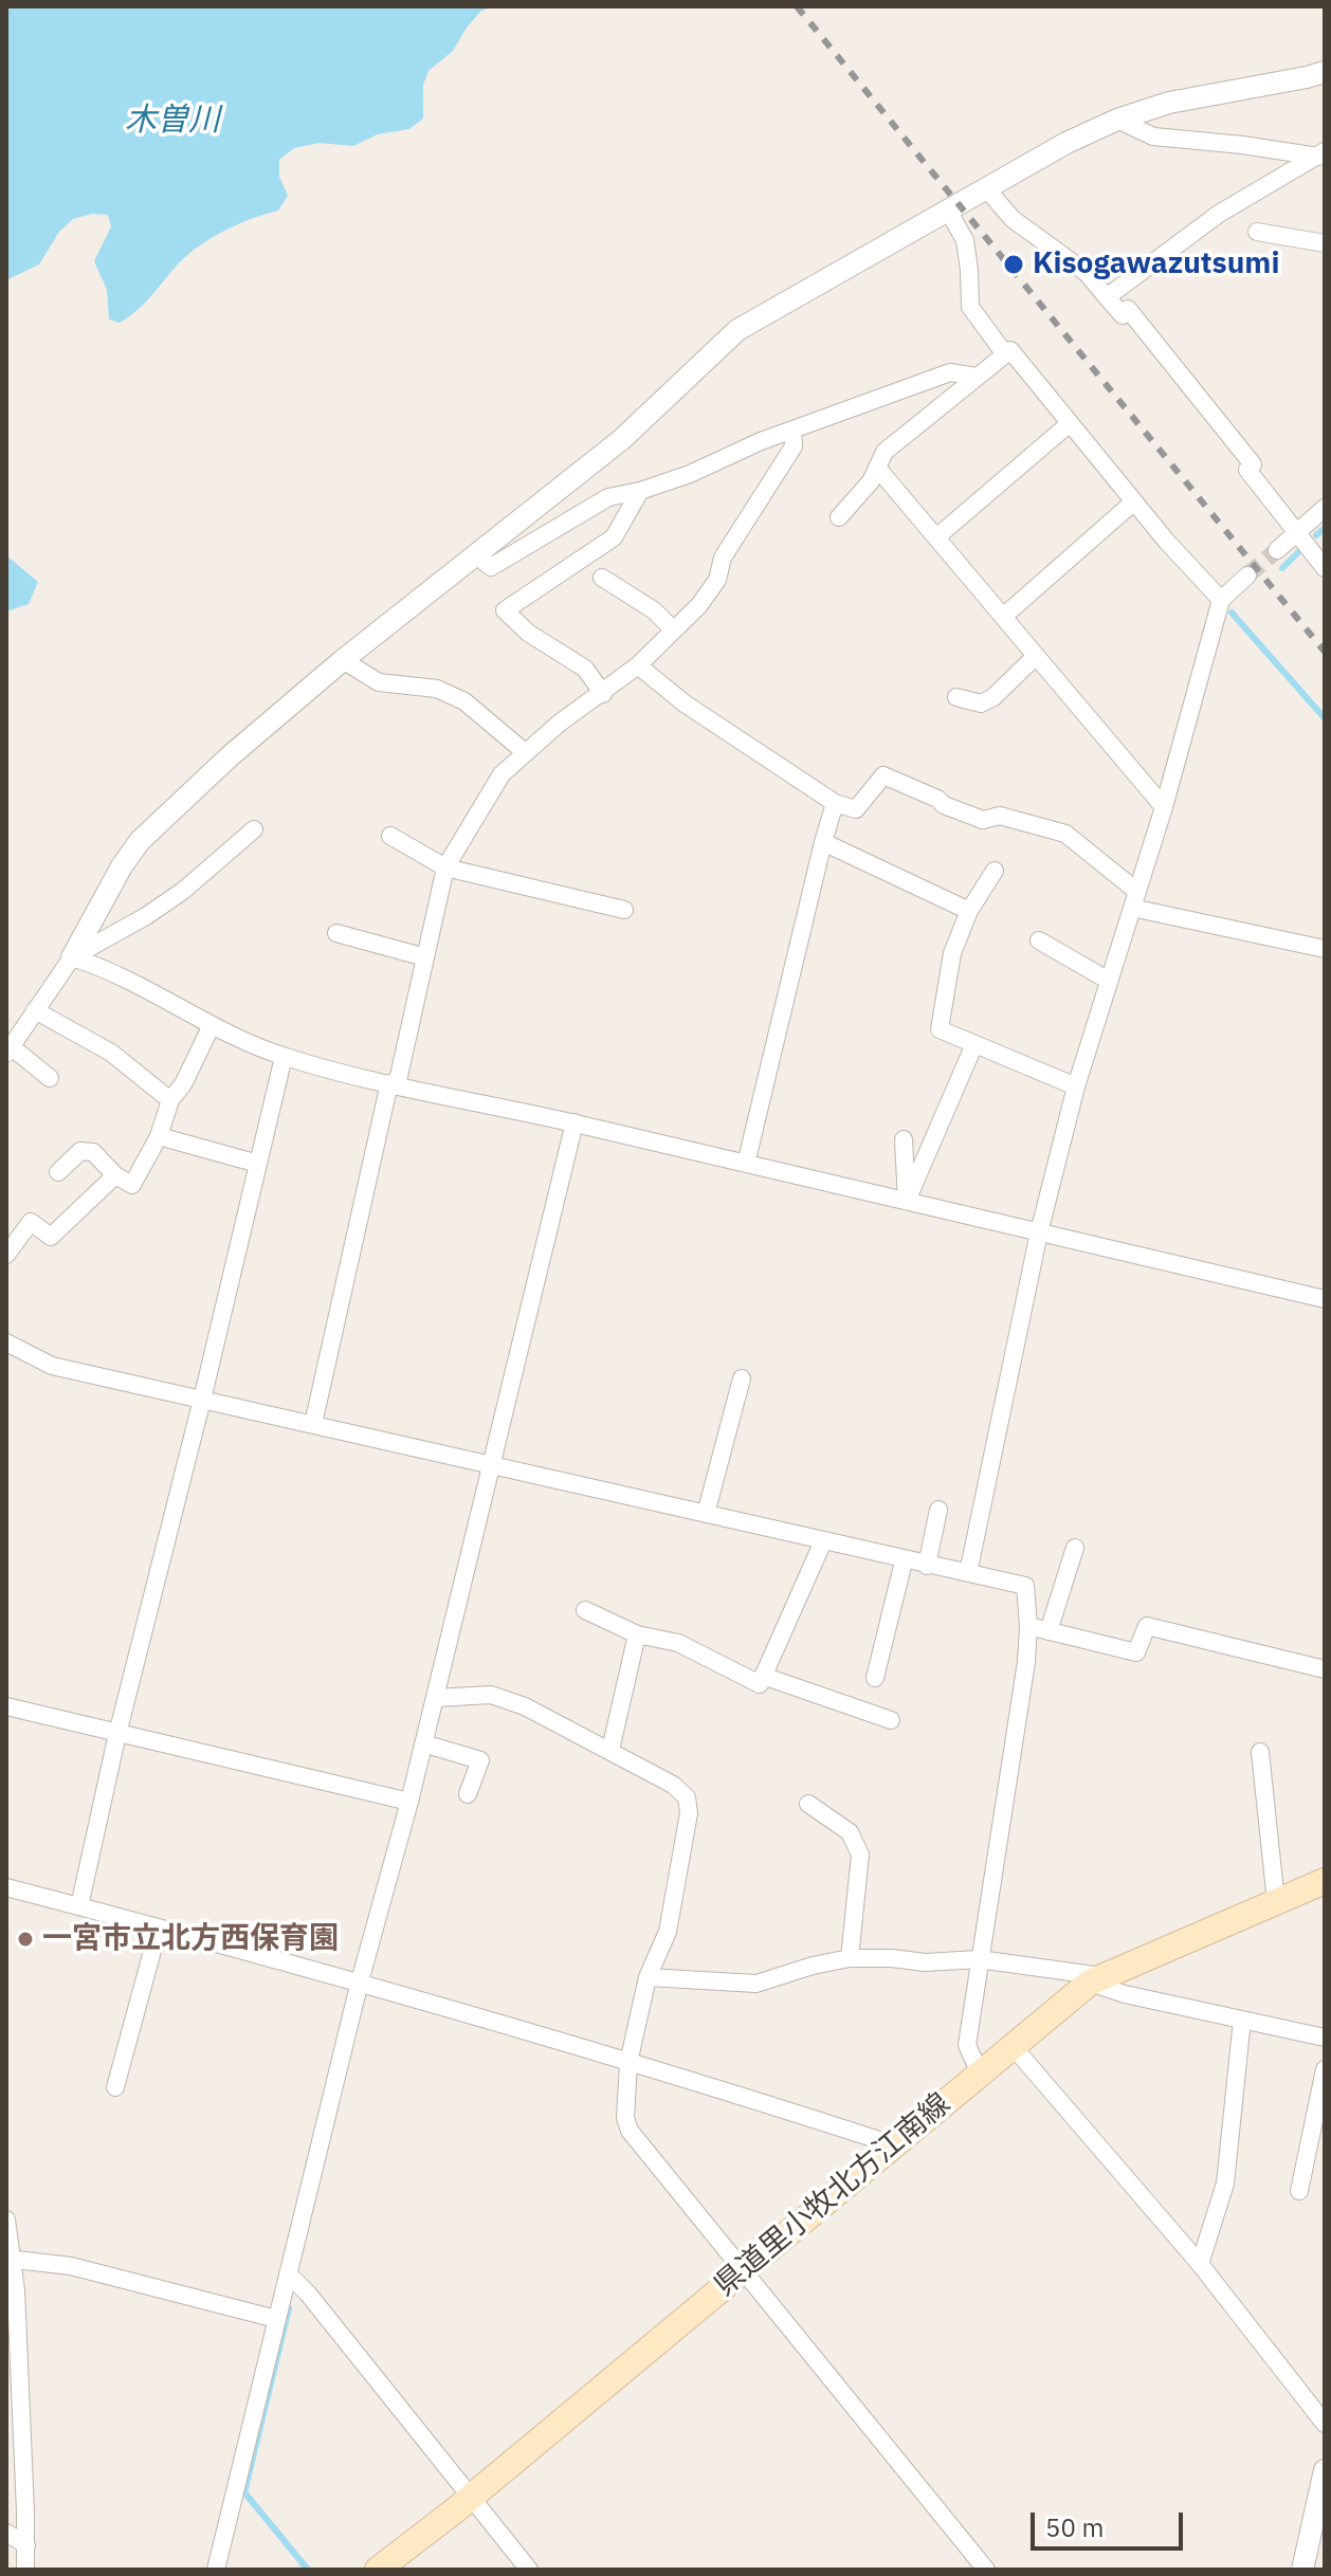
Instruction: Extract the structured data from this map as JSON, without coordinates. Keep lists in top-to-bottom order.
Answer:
{
  "streets": {
    "main road": ["県道里小牧北方江南線"]
  },
  "water": ["木曽川"],
  "places": ["Kisogawazutsumi", "一宮市立北方西保育園"],
  "scale_bar": "50 m"
}
